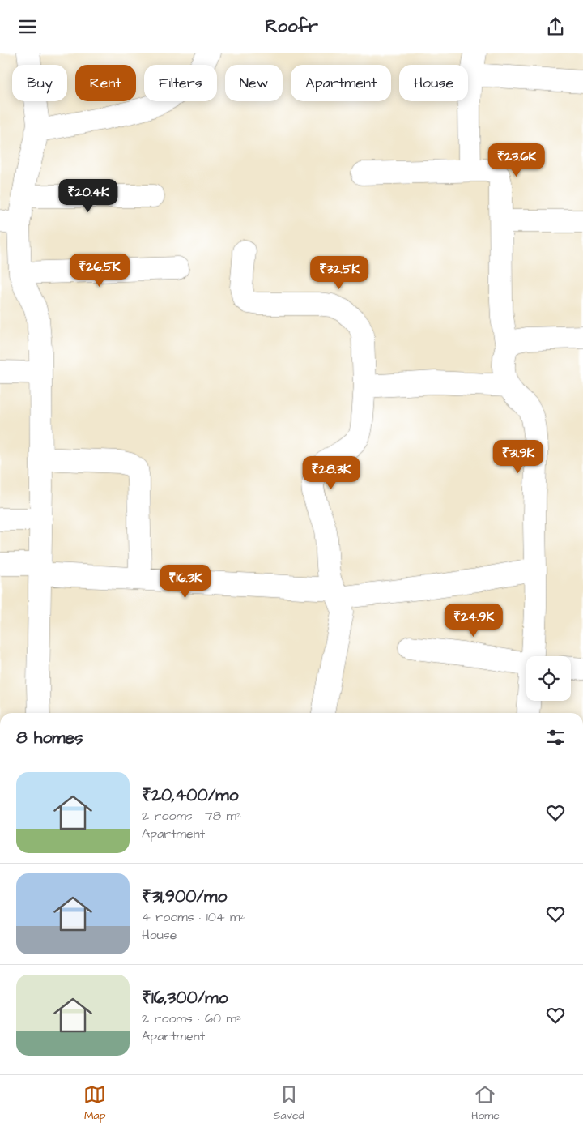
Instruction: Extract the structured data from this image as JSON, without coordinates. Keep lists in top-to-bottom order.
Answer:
{
  "page": {
    "header": "Roofr",
    "chip": [
      "Buy",
      "Rent",
      "Filters",
      "New",
      "Apartment",
      "House"
    ],
    "price": [
      "₹23.6K",
      "₹20.4K",
      "₹26.5K",
      "₹32.5K",
      "₹31.9K",
      "₹28.3K",
      "₹16.3K",
      "₹24.9K"
    ],
    "heading": "8 homes",
    "list": [
      {
        "name": "₹20,400/mo",
        "note": "2 rooms · 78 m² · Apartment"
      },
      {
        "name": "₹31,900/mo",
        "note": "4 rooms · 104 m² · House"
      },
      {
        "name": "₹16,300/mo",
        "note": "2 rooms · 60 m² · Apartment"
      }
    ],
    "tabs": ["Map", "Saved", "Home"]
  }
}
